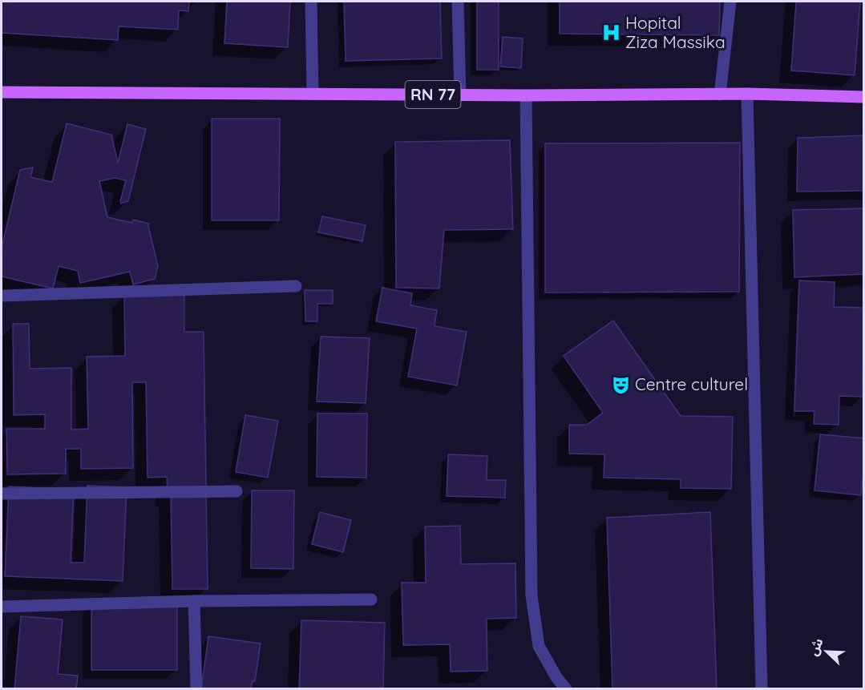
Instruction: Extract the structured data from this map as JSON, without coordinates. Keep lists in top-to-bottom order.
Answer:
{
  "streets": {
    "main road": ["RN 77"]
  },
  "places": {
    "hospital": ["Hopital Ziza Massika"],
    "theatre": ["Centre culturel"]
  },
  "north": "top left"
}
